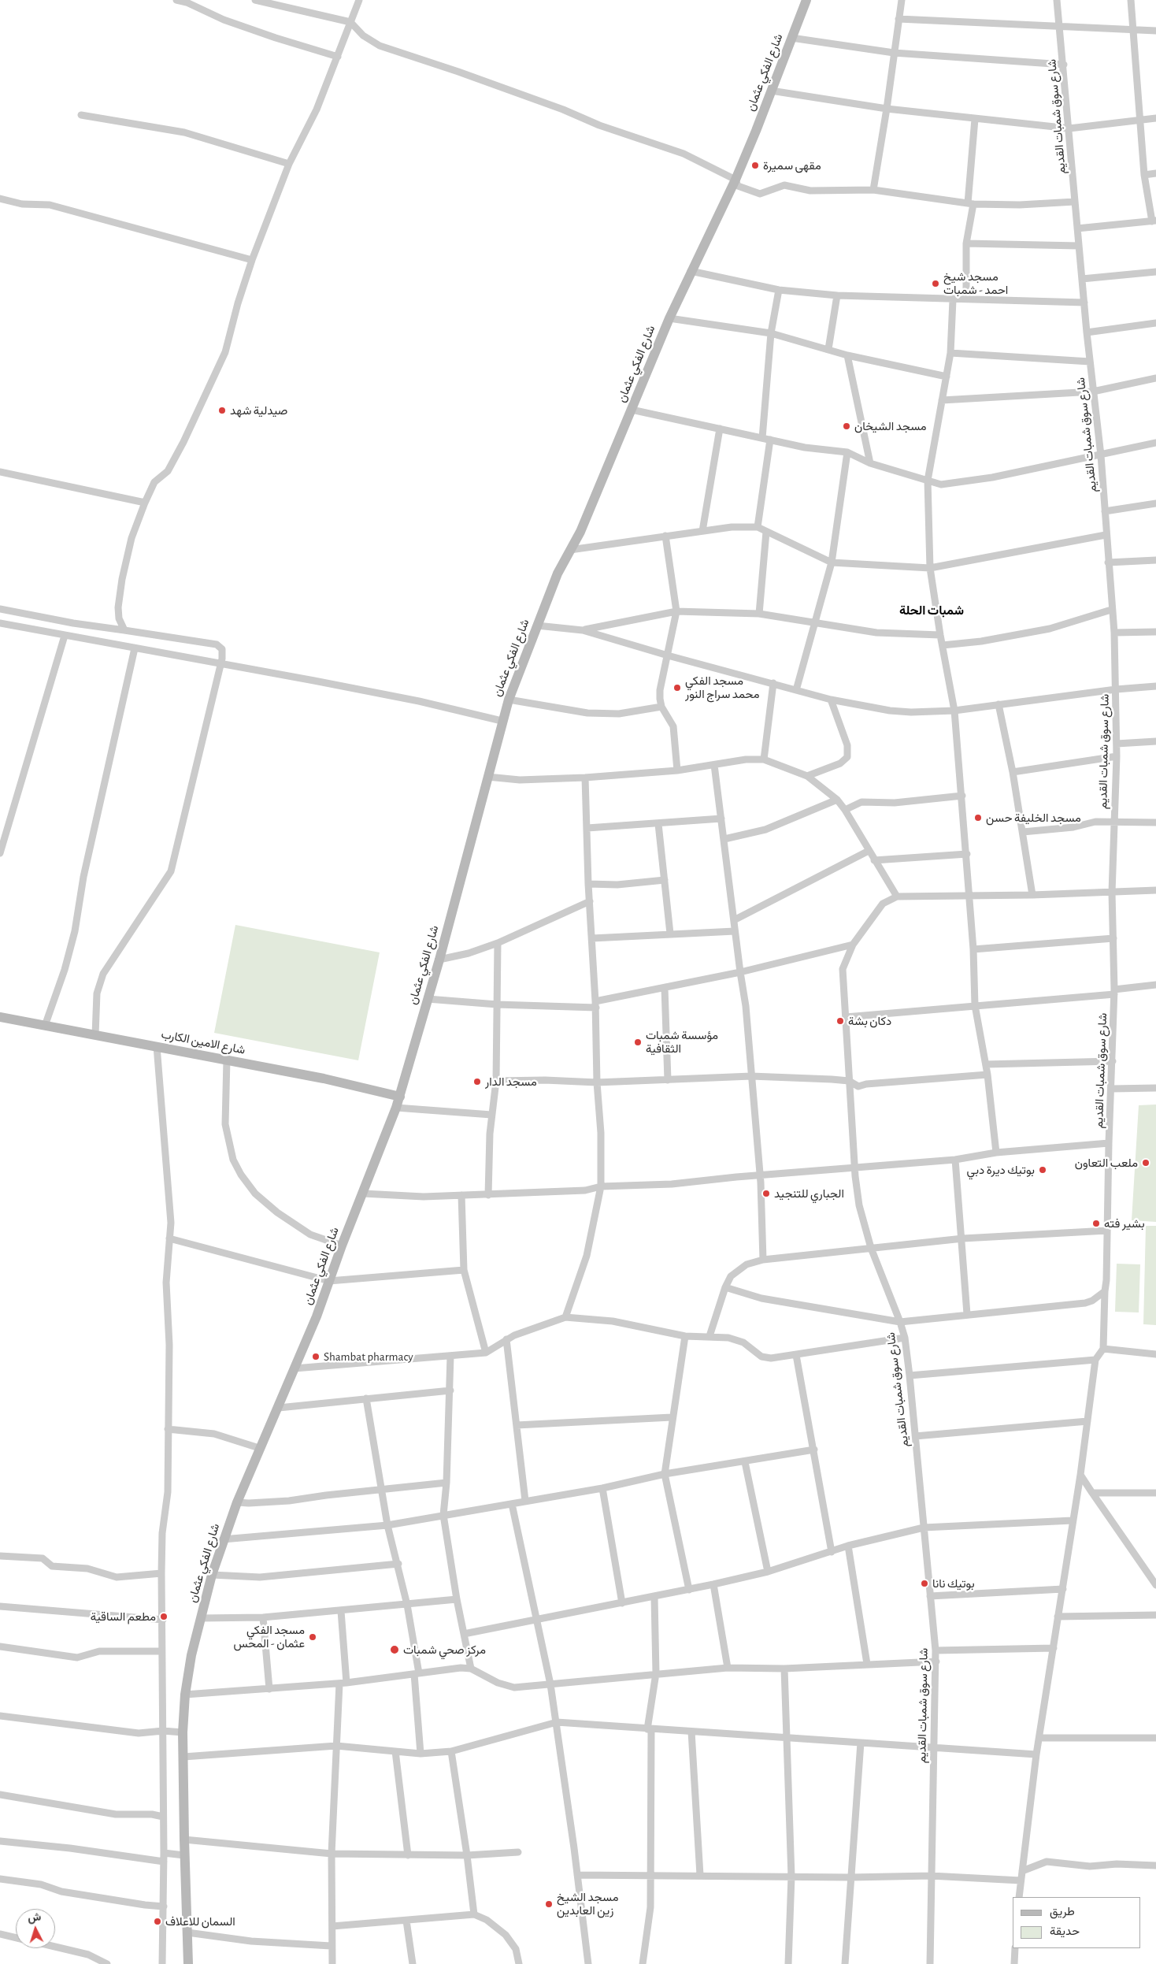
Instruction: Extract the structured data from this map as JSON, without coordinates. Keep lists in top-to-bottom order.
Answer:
{
  "streets": {
    "street": ["شارع الفكي عثمان", "شارع سوق شمبات القديم", "شارع الامين الكارب"]
  },
  "crossings": [
    ["شارع الفكي عثمان", "شارع الامين الكارب"]
  ],
  "districts": ["شمبات الحلة"],
  "places": [
    "مقهى سميرة",
    "مسجد شيخ احمد - شمبات",
    "صيدلية شهد",
    "مسجد الشيخان",
    "مسجد الفكي محمد سراج النور",
    "مسجد الخليفة حسن",
    "دكان بشة",
    "مؤسسة شمبات الثقافية",
    "مسجد الدار",
    "ملعب التعاون",
    "بوتيك ديرة دبي",
    "الجباري للتنجيد",
    "بشير فته",
    "Shambat pharmacy",
    "بوتيك نانا",
    "مطعم الساقية",
    "مسجد الفكي عثمان - المحس",
    "مركز صحي شمبات",
    "مسجد الشيخ زين العابدين",
    "السمان للاعلاف"
  ],
  "legend": ["طريق", "حديقة"],
  "north": "top"
}
